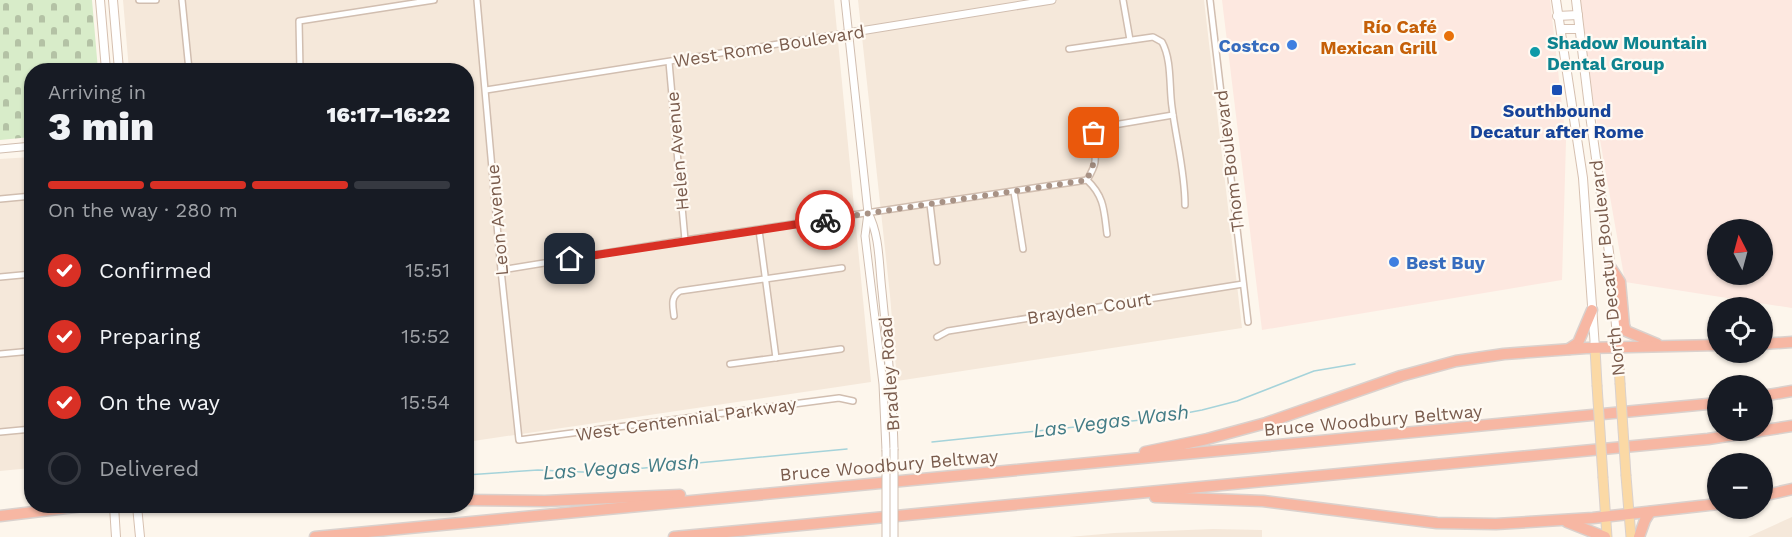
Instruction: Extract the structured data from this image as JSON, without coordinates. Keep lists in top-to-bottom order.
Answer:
{
  "streets": {
    "highway": ["Bruce Woodbury Beltway"],
    "main road": ["North Decatur Boulevard"],
    "street": [
      "West Rome Boulevard",
      "Helen Avenue",
      "Thom Boulevard",
      "Leon Avenue",
      "Brayden Court",
      "Bradley Road",
      "West Centennial Parkway"
    ]
  },
  "crossings": [
    ["West Rome Boulevard", "Helen Avenue"],
    ["West Rome Boulevard", "Leon Avenue"],
    ["West Rome Boulevard", "Bradley Road"],
    ["Thom Boulevard", "Brayden Court"],
    ["Leon Avenue", "West Centennial Parkway"]
  ],
  "water": ["Las Vegas Wash"],
  "places": {
    "other": [
      "Río Café Mexican Grill",
      "Costco",
      "Shadow Mountain Dental Group",
      "Best Buy"
    ],
    "transit": ["Southbound Decatur after Rome"]
  },
  "north": "top",
  "page": {
    "heading": ["3 min", "Arriving in", "16:17–16:22"],
    "bar": "On the way · 280 m",
    "map_buttons": ["+", "−"],
    "list": [
      ["Confirmed", "15:51"],
      ["Preparing", "15:52"],
      ["On the way", "15:54"],
      "Delivered"
    ]
  }
}
